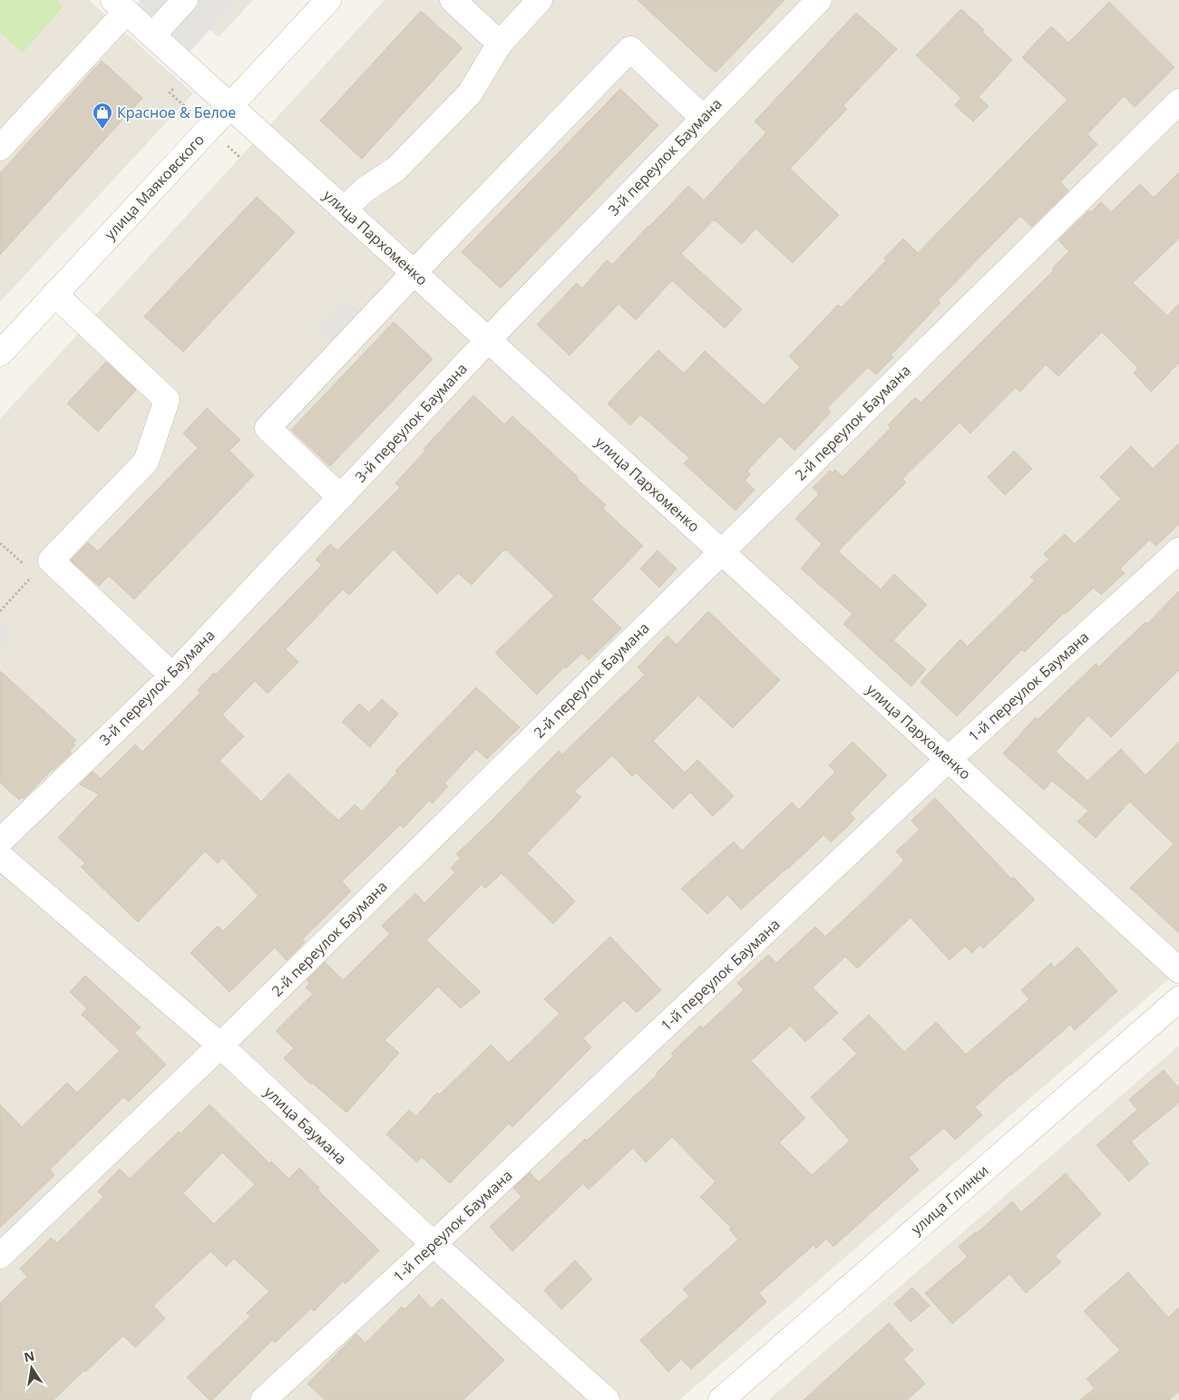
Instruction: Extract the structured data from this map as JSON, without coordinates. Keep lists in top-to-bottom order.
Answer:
{
  "streets": {
    "street": [
      "3-й переулок Баумана",
      "улица Маяковского",
      "улица Пархоменко",
      "2-й переулок Баумана",
      "1-й переулок Баумана",
      "улица Баумана",
      "улица Глинки"
    ]
  },
  "crossings": [
    ["3-й переулок Баумана", "улица Пархоменко"],
    ["улица Маяковского", "улица Пархоменко"],
    ["улица Пархоменко", "2-й переулок Баумана"],
    ["улица Пархоменко", "1-й переулок Баумана"],
    ["2-й переулок Баумана", "улица Баумана"],
    ["1-й переулок Баумана", "улица Баумана"]
  ],
  "places": {
    "shop": ["Красное & Белое"]
  },
  "north": "top"
}
